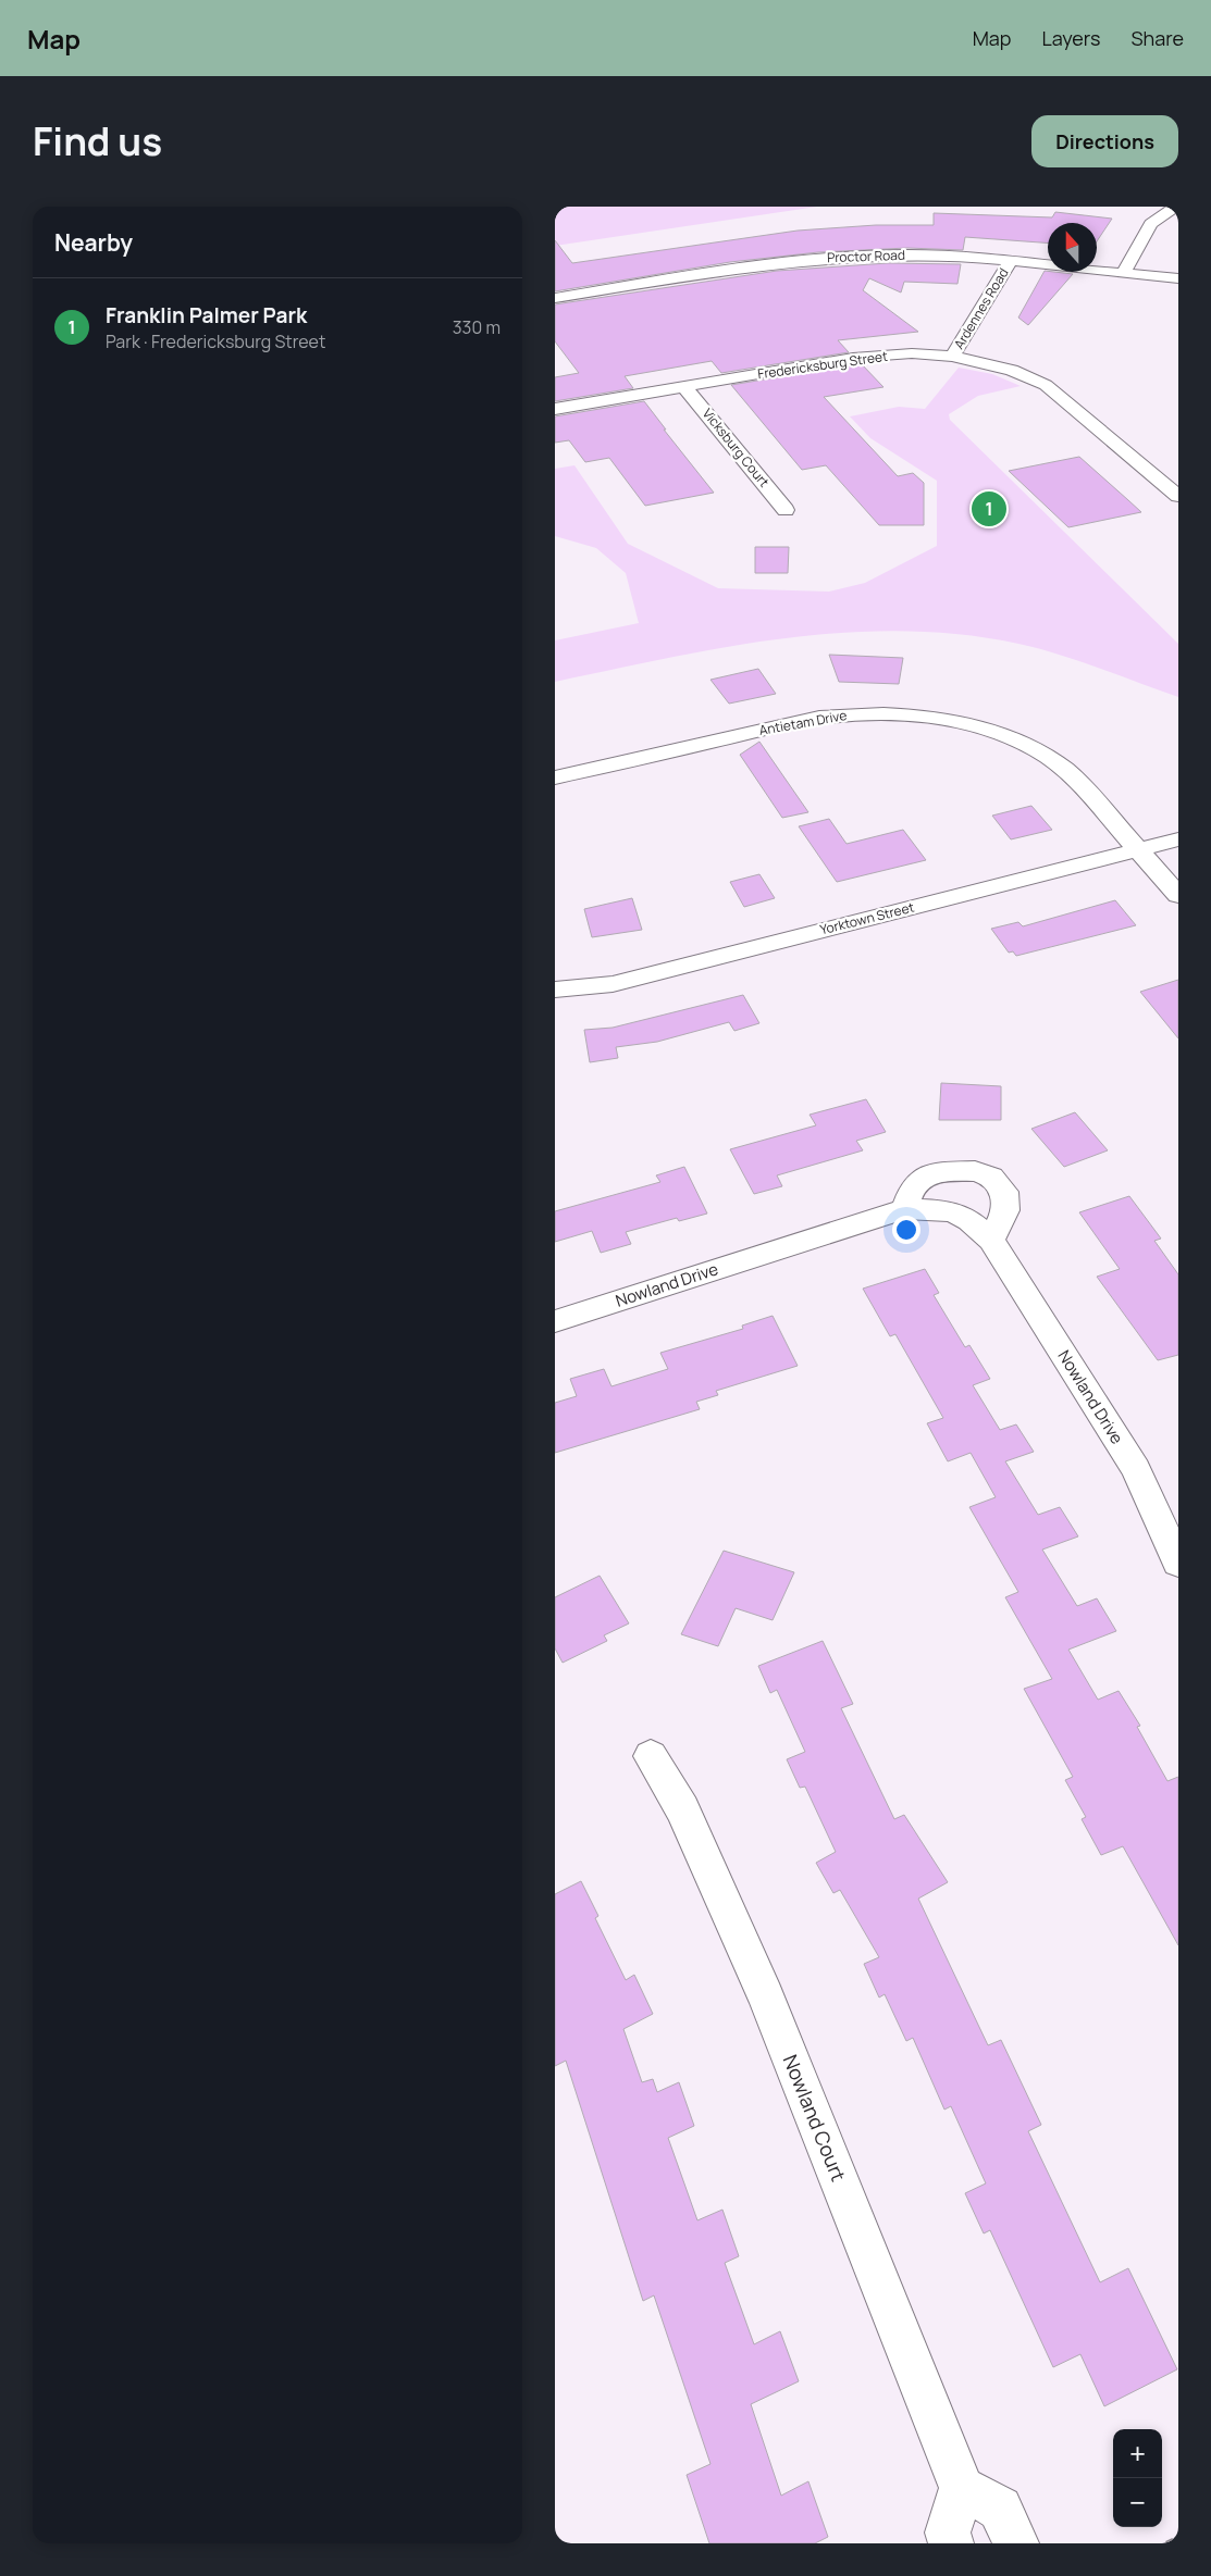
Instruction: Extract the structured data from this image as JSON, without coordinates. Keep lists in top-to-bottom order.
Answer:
{
  "streets": {
    "street": [
      "Proctor Road",
      "Ardennes Road",
      "Fredericksburg Street",
      "Vicksburg Court",
      "Antietam Drive",
      "Yorktown Street",
      "Nowland Drive",
      "Nowland Court"
    ]
  },
  "crossings": [
    ["Proctor Road", "Ardennes Road"],
    ["Ardennes Road", "Fredericksburg Street"],
    ["Fredericksburg Street", "Vicksburg Court"],
    ["Antietam Drive", "Yorktown Street"]
  ],
  "north": "top",
  "page": {
    "header": "Map",
    "nav": ["Map", "Layers", "Share"],
    "title": "Find us",
    "buttons": "Directions",
    "heading": "Nearby",
    "list": [
      {
        "mark": "1",
        "name": "Franklin Palmer Park",
        "note": "Park · Fredericksburg Street",
        "value": "330 m"
      }
    ],
    "pins": "1",
    "map_buttons": ["+", "−"]
  }
}
